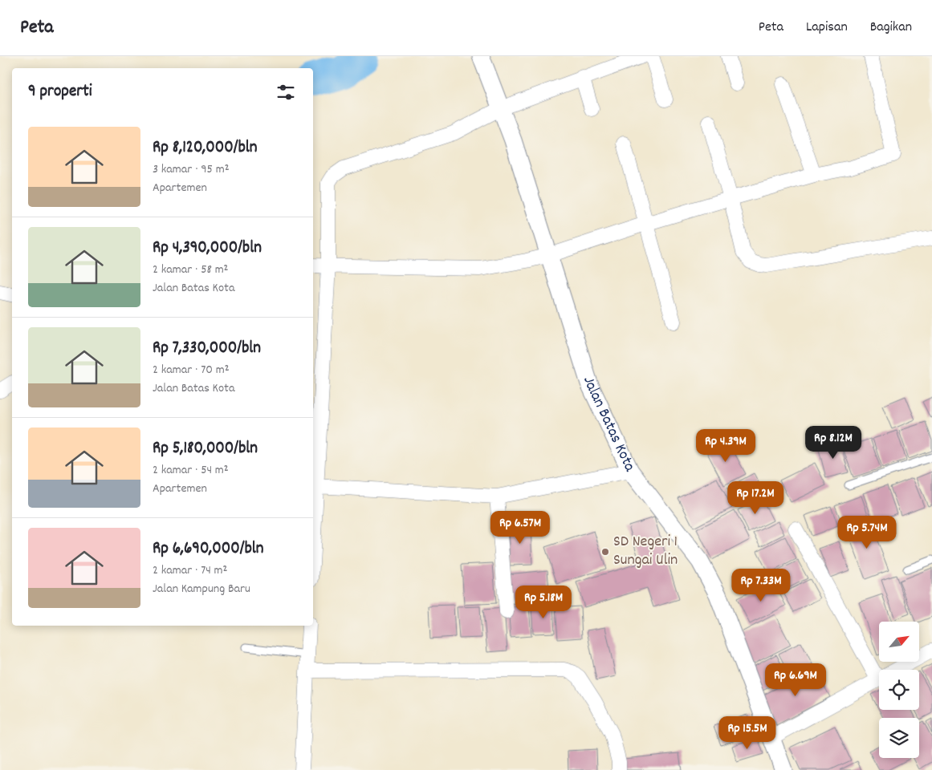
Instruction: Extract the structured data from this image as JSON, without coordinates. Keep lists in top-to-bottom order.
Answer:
{
  "streets": {
    "street": ["Jalan Batas Kota"]
  },
  "places": ["SD Negeri 1 Sungai Ulin"],
  "north": "top right",
  "page": {
    "header": "Peta",
    "nav": ["Peta", "Lapisan", "Bagikan"],
    "heading": "9 properti",
    "list": [
      {
        "name": "Rp 8,120,000/bln",
        "note": "3 kamar · 95 m² · Apartemen"
      },
      {
        "name": "Rp 4,390,000/bln",
        "note": "2 kamar · 58 m² · Jalan Batas Kota"
      },
      {
        "name": "Rp 7,330,000/bln",
        "note": "2 kamar · 70 m² · Jalan Batas Kota"
      },
      {
        "name": "Rp 5,180,000/bln",
        "note": "2 kamar · 54 m² · Apartemen"
      },
      {
        "name": "Rp 6,690,000/bln",
        "note": "2 kamar · 74 m² · Jalan Kampung Baru"
      }
    ],
    "price": [
      "Rp 8.12M",
      "Rp 4.39M",
      "Rp 17.2M",
      "Rp 6.57M",
      "Rp 5.74M",
      "Rp 7.33M",
      "Rp 5.18M",
      "Rp 6.69M",
      "Rp 15.5M"
    ]
  }
}
